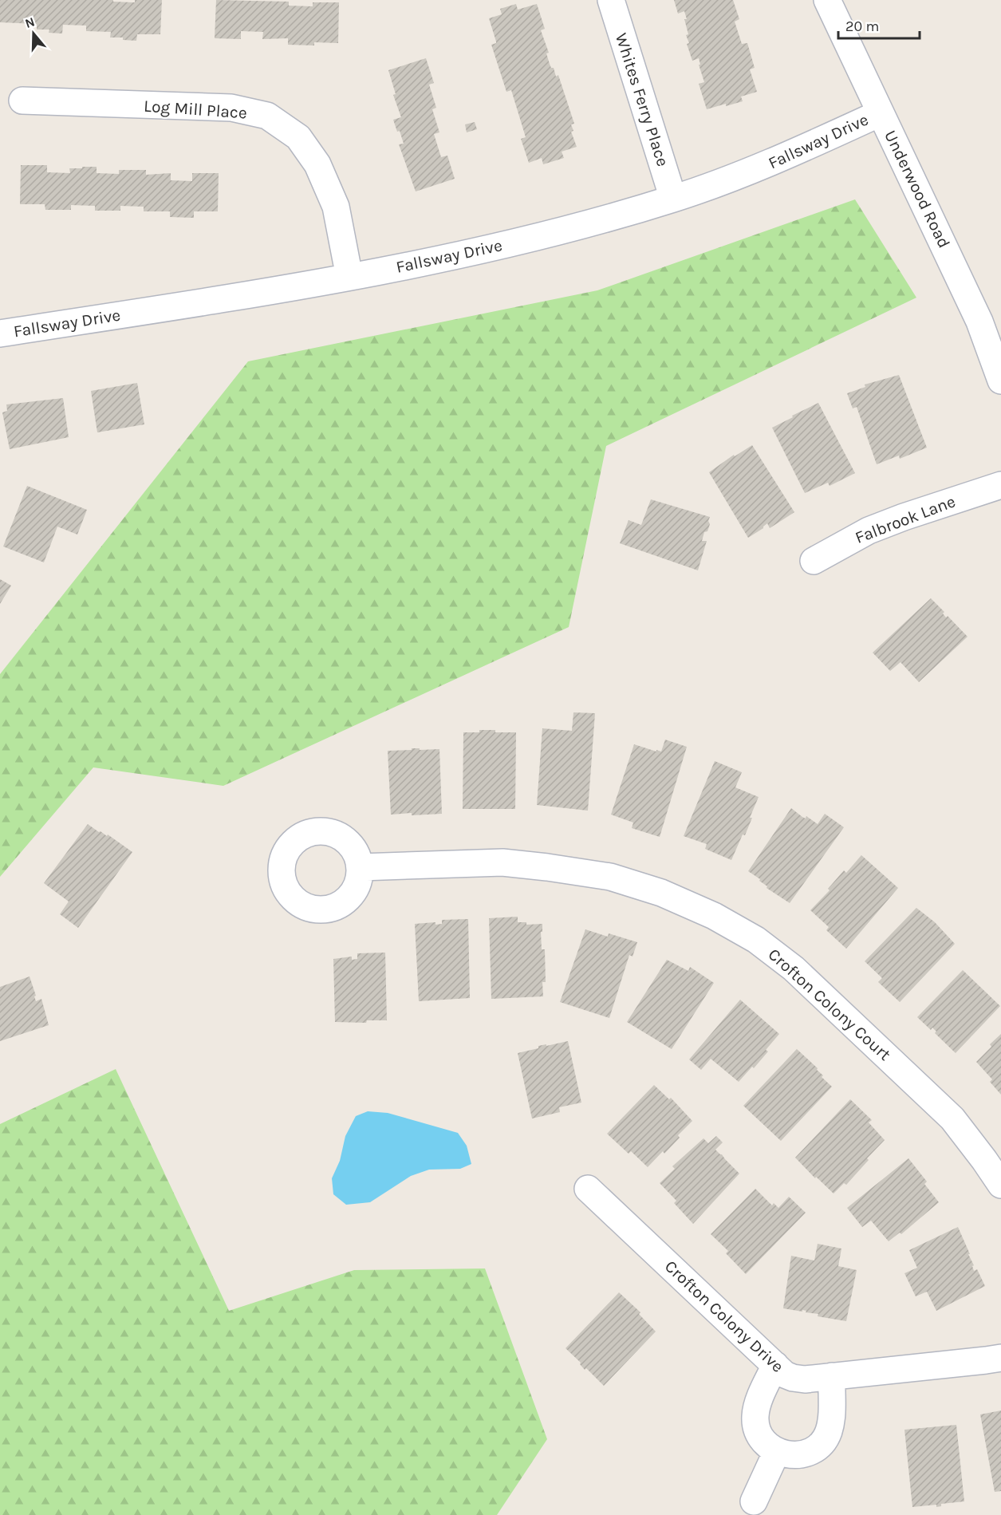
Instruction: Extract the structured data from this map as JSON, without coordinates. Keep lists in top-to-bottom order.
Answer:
{
  "streets": {
    "street": [
      "Whites Ferry Place",
      "Log Mill Place",
      "Fallsway Drive",
      "Underwood Road",
      "Falbrook Lane",
      "Crofton Colony Court",
      "Crofton Colony Drive"
    ]
  },
  "crossings": [
    ["Whites Ferry Place", "Fallsway Drive"],
    ["Log Mill Place", "Fallsway Drive"],
    ["Fallsway Drive", "Underwood Road"]
  ],
  "scale_bar": "20 m",
  "north": "top"
}
